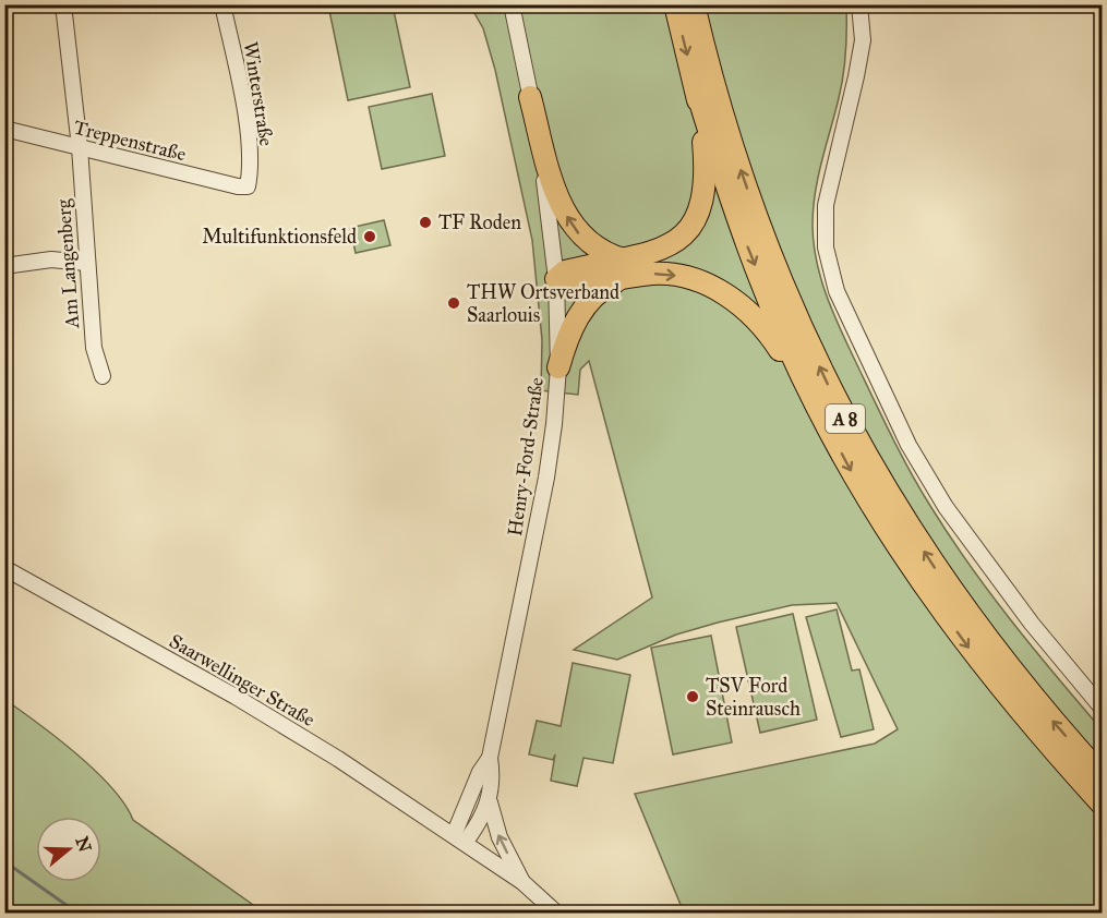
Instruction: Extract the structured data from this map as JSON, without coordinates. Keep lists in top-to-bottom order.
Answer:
{
  "streets": {
    "highway": ["A 8"],
    "street": [
      "Winterstraße",
      "Treppenstraße",
      "Am Langenberg",
      "Henry-Ford-Straße",
      "Saarwellinger Straße"
    ]
  },
  "crossings": [
    ["Winterstraße", "Treppenstraße"],
    ["Treppenstraße", "Am Langenberg"],
    ["Henry-Ford-Straße", "Saarwellinger Straße"]
  ],
  "places": [
    "TF Roden",
    "Multifunktionsfeld",
    "THW Ortsverband Saarlouis",
    "TSV Ford Steinrausch"
  ],
  "north": "right"
}
